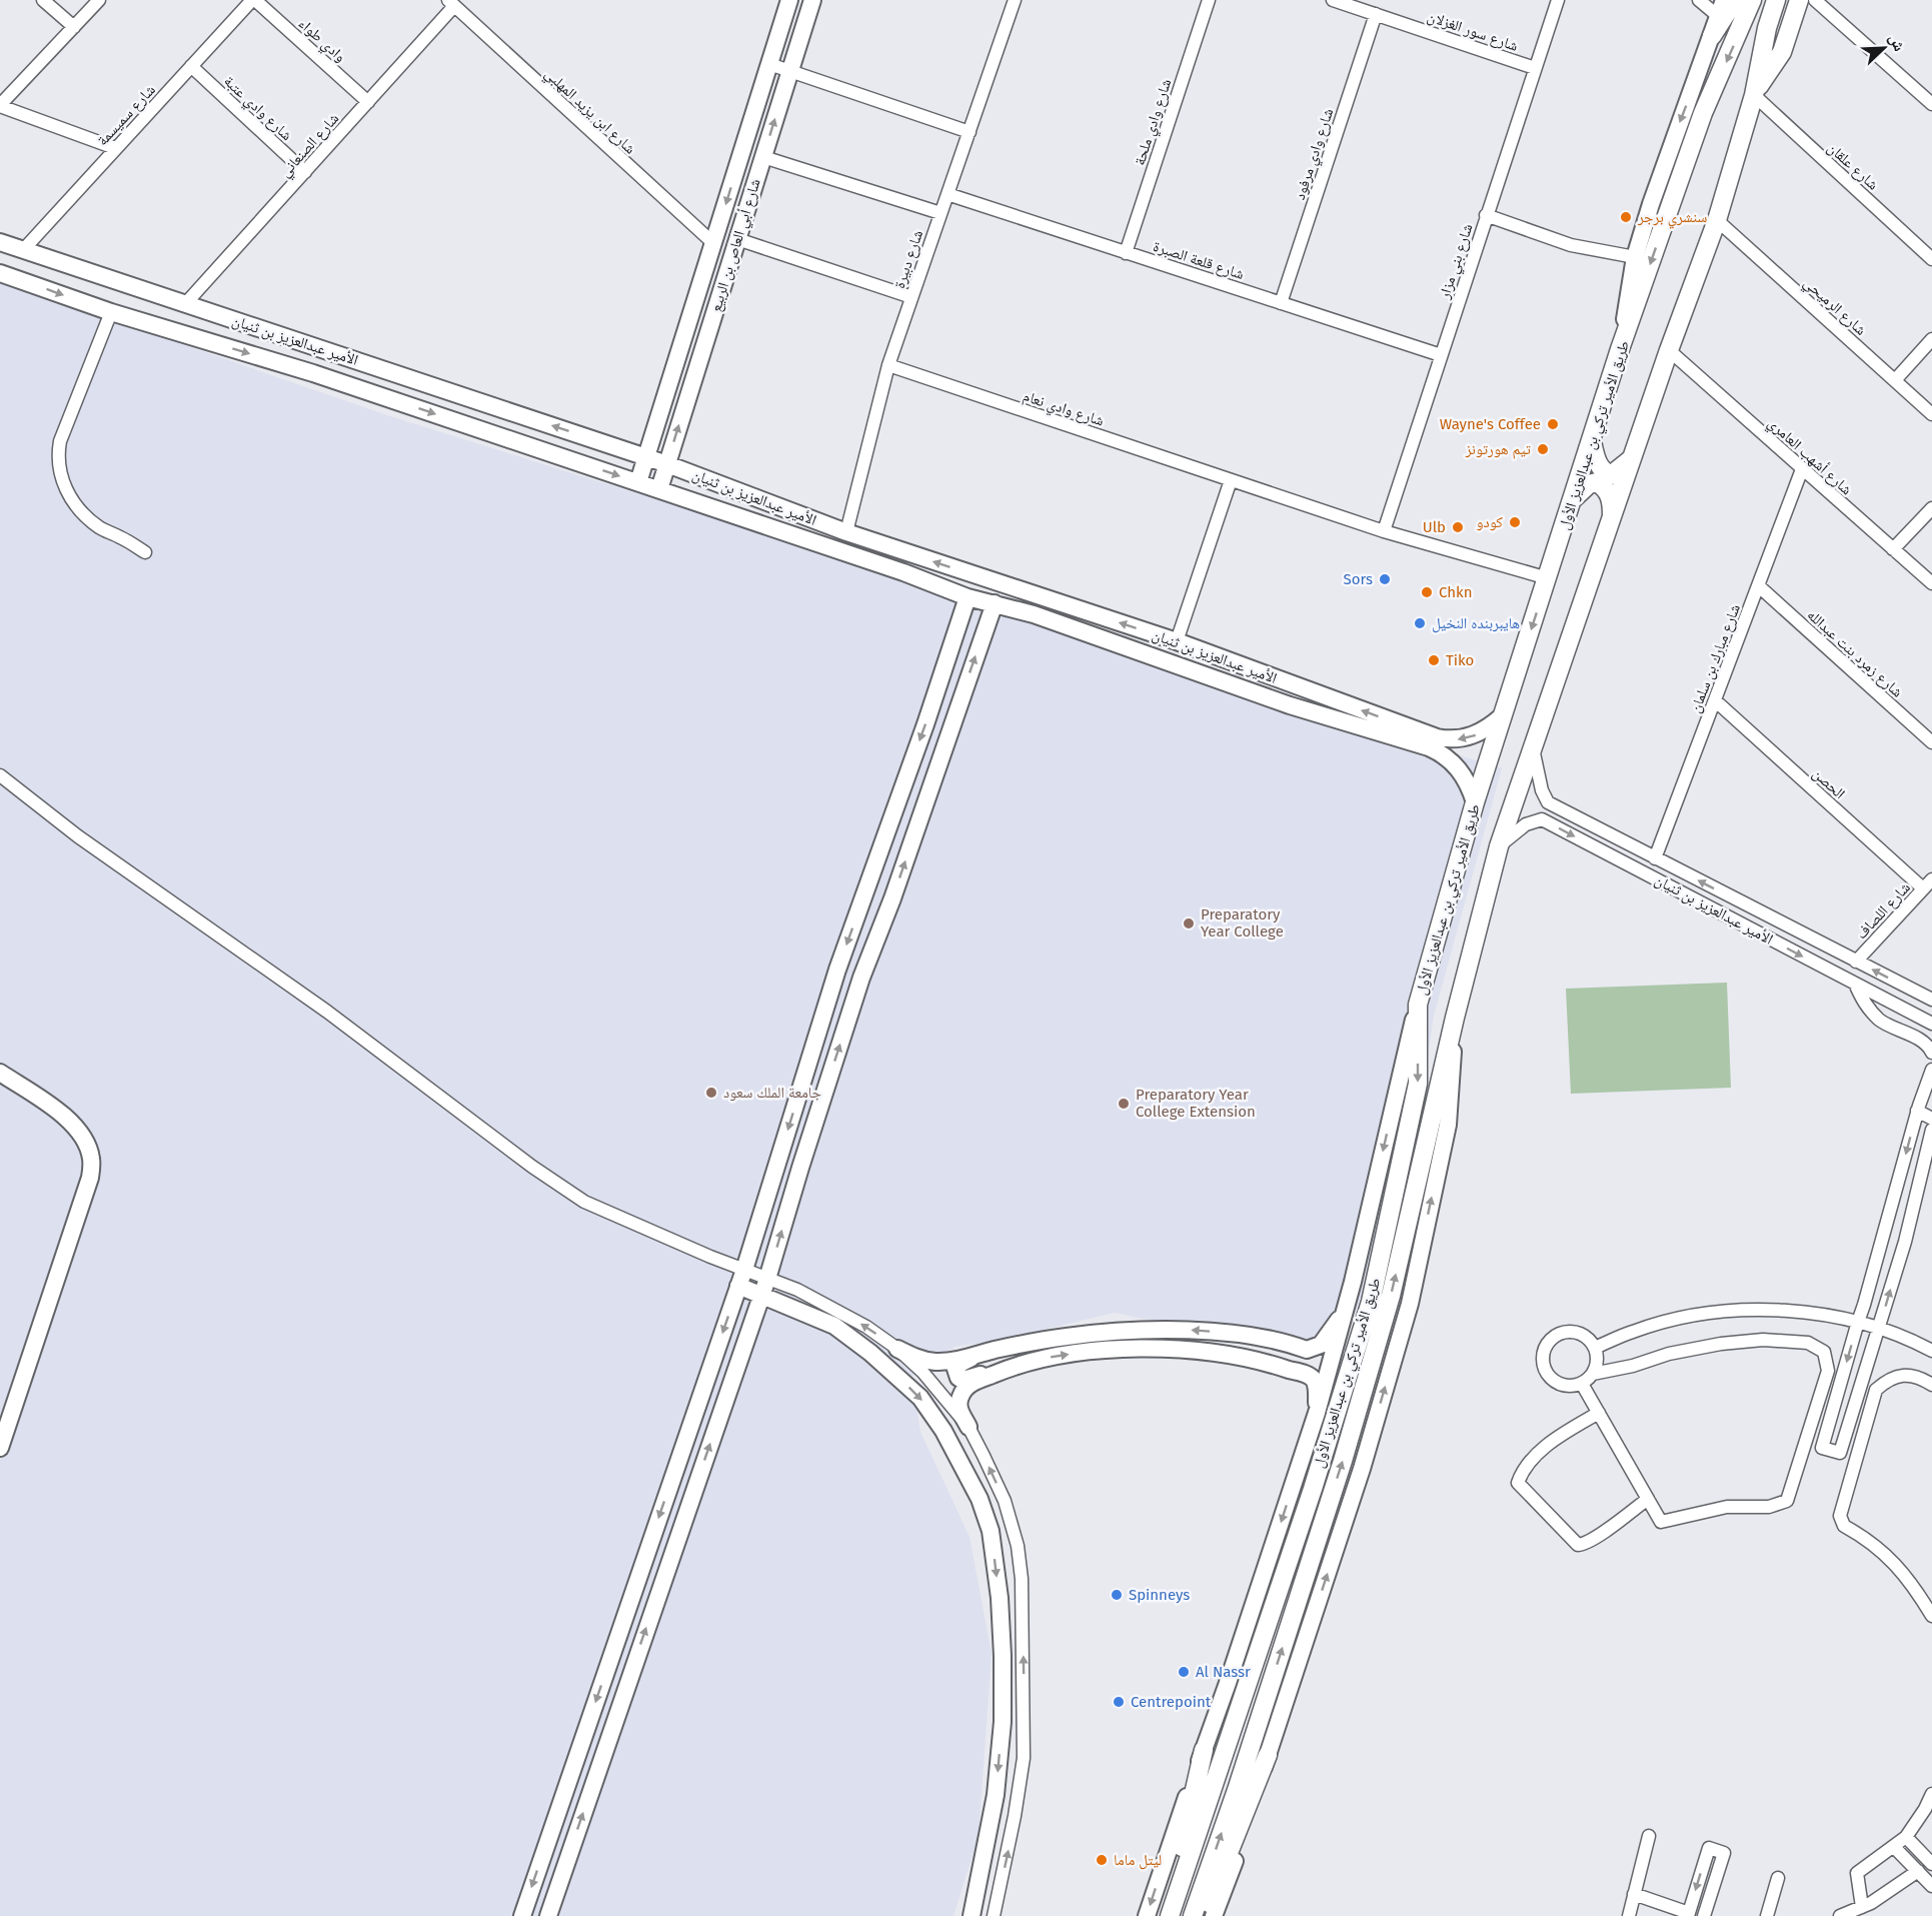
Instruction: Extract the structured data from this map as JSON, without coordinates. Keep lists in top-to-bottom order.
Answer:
{
  "streets": {
    "main road": ["طريق الأمير تركي بن عبدالعزيز الأول"],
    "street": [
      "شارع سور الغزلان",
      "وادي طواء",
      "شارع وادي عتبة",
      "شارع ابن يزيد المهلبي",
      "شارع سميسمة",
      "شارع وادي ملحة",
      "شارع الصنعاني",
      "شارع وادي مرفود",
      "شارع علقان",
      "شارع أبي العاص بن الربيع",
      "شارع دبيرة",
      "شارع قلعة الصبرة",
      "شارع بني مزار",
      "شارع الرميحي",
      "الأمير عبدالعزيز بن ثنيان",
      "شارع وادي نعام",
      "شارع أشهب العامري",
      "شارع زمرد بنت عبدالله",
      "شارع مبارك بن سلمان",
      "الحصن",
      "شارع اللصاف"
    ]
  },
  "crossings": [
    ["شارع سور الغزلان", "شارع وادي مرفود"],
    ["شارع سور الغزلان", "شارع بني مزار"],
    ["وادي طواء", "شارع سميسمة"],
    ["وادي طواء", "شارع الصنعاني"],
    ["شارع وادي عتبة", "شارع سميسمة"],
    ["شارع وادي عتبة", "شارع الصنعاني"],
    ["شارع ابن يزيد المهلبي", "شارع الصنعاني"],
    ["شارع ابن يزيد المهلبي", "شارع أبي العاص بن الربيع"],
    ["شارع سميسمة", "الأمير عبدالعزيز بن ثنيان"],
    ["شارع وادي ملحة", "شارع قلعة الصبرة"],
    ["شارع الصنعاني", "الأمير عبدالعزيز بن ثنيان"],
    ["شارع وادي مرفود", "شارع قلعة الصبرة"],
    ["شارع علقان", "طريق الأمير تركي بن عبدالعزيز الأول"],
    ["شارع أبي العاص بن الربيع", "الأمير عبدالعزيز بن ثنيان"],
    ["شارع دبيرة", "شارع قلعة الصبرة"],
    ["شارع دبيرة", "الأمير عبدالعزيز بن ثنيان"],
    ["شارع دبيرة", "شارع وادي نعام"],
    ["شارع قلعة الصبرة", "شارع بني مزار"],
    ["شارع بني مزار", "شارع وادي نعام"],
    ["شارع الرميحي", "طريق الأمير تركي بن عبدالعزيز الأول"],
    ["الأمير عبدالعزيز بن ثنيان", "طريق الأمير تركي بن عبدالعزيز الأول"],
    ["الأمير عبدالعزيز بن ثنيان", "شارع مبارك بن سلمان"],
    ["الأمير عبدالعزيز بن ثنيان", "شارع اللصاف"],
    ["شارع وادي نعام", "طريق الأمير تركي بن عبدالعزيز الأول"],
    ["طريق الأمير تركي بن عبدالعزيز الأول", "شارع أشهب العامري"],
    ["شارع أشهب العامري", "شارع مبارك بن سلمان"],
    ["شارع زمرد بنت عبدالله", "شارع مبارك بن سلمان"],
    ["شارع مبارك بن سلمان", "الحصن"],
    ["الحصن", "شارع اللصاف"]
  ],
  "places": [
    "سنشري برجر",
    "Wayne's Coffee",
    "تيم هورتونز",
    "كودو",
    "Ulb",
    "Sors",
    "Chkn",
    "هايبربنده النخيل",
    "Tiko",
    "Preparatory Year College",
    "جامعة الملك سعود",
    "Preparatory Year College Extension",
    "Spinneys",
    "Al Nassr",
    "Centrepoint",
    "ليتل ماما"
  ],
  "north": "top right"
}
